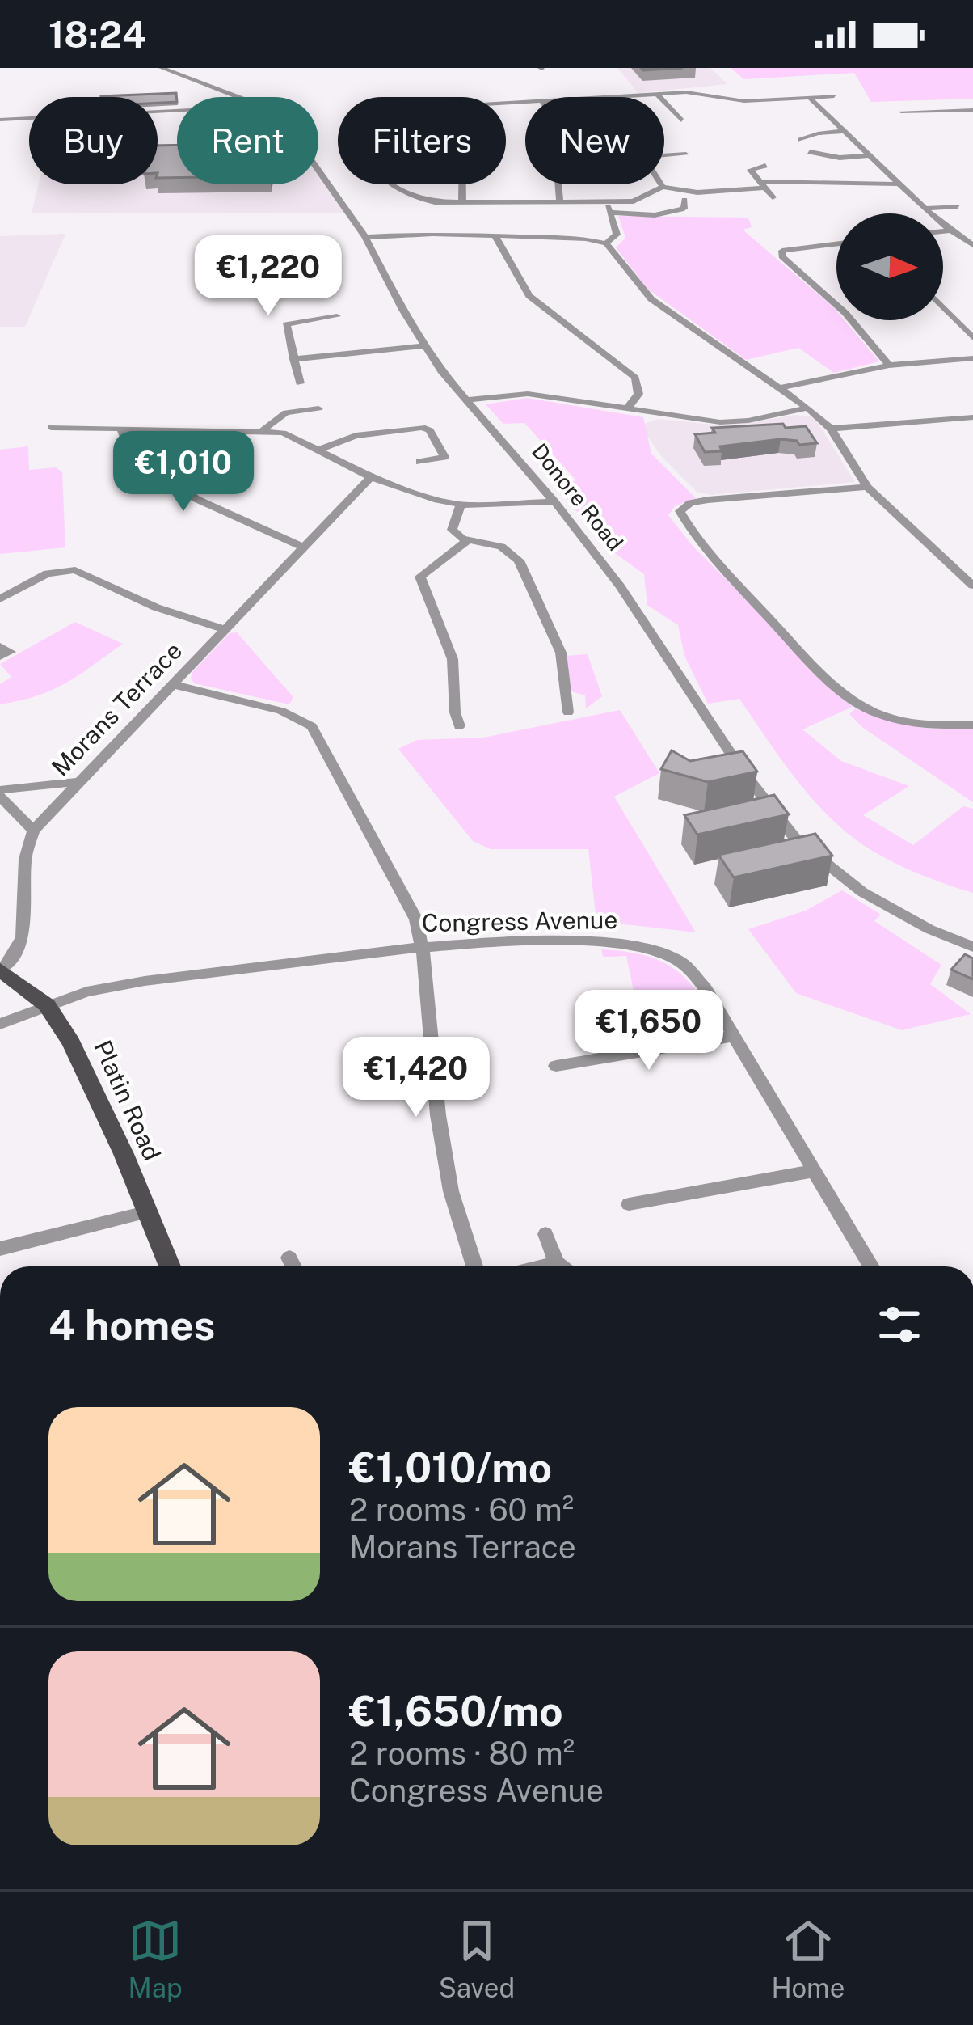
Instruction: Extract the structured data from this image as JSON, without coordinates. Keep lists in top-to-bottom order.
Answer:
{
  "streets": {
    "main road": ["Platin Road"],
    "street": ["Donore Road", "Morans Terrace", "Congress Avenue"]
  },
  "crossings": [
    ["Congress Avenue", "Platin Road"]
  ],
  "north": "right",
  "page": {
    "status": "18:24",
    "chip": [
      "Buy",
      "Rent",
      "Filters",
      "New"
    ],
    "price": [
      "€1,220",
      "€1,010",
      "€1,650",
      "€1,420"
    ],
    "heading": "4 homes",
    "list": [
      {
        "name": "€1,010/mo",
        "note": "2 rooms · 60 m² · Morans Terrace"
      },
      {
        "name": "€1,650/mo",
        "note": "2 rooms · 80 m² · Congress Avenue"
      }
    ],
    "tabs": ["Map", "Saved", "Home"]
  }
}
